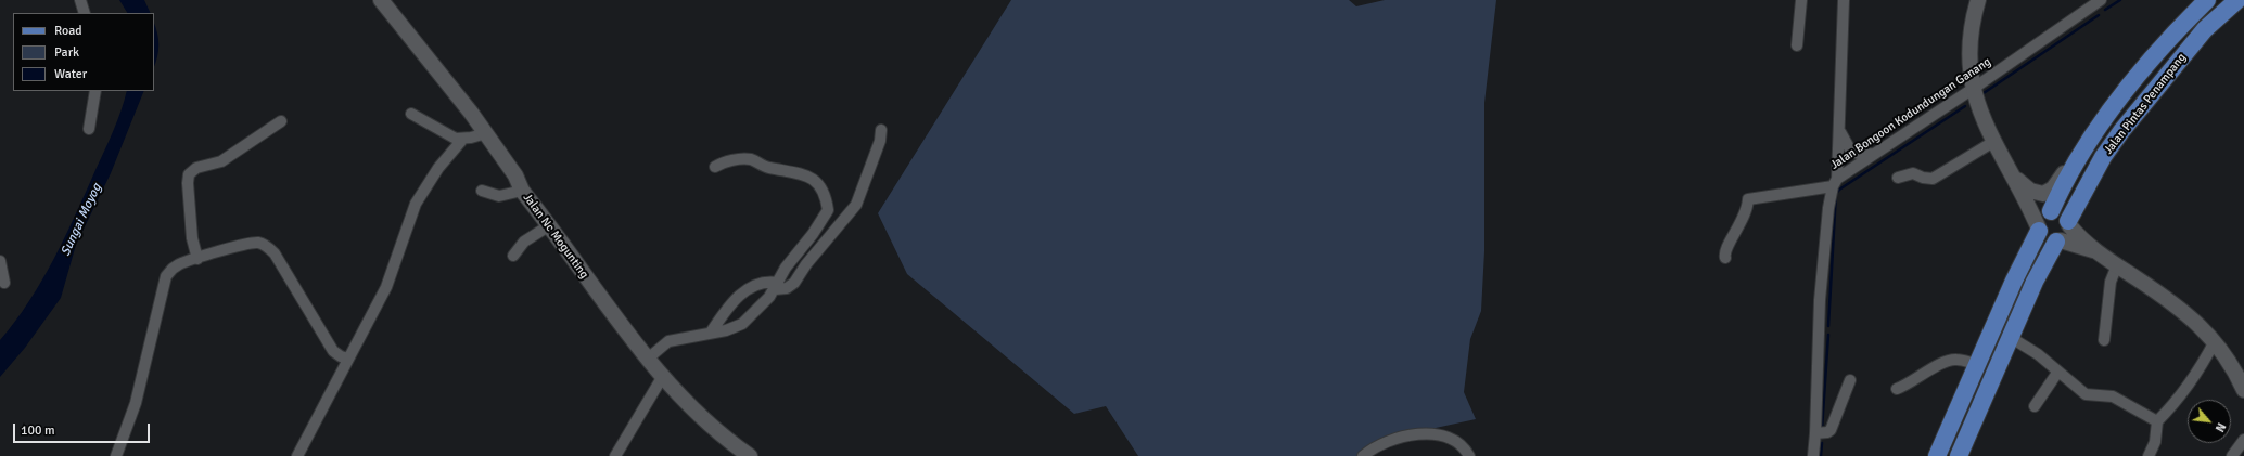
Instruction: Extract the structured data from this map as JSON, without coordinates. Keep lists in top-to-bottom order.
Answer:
{
  "streets": {
    "main road": ["Jalan Pintas Penampang", "Jalan Nc Mogunting"],
    "street": ["Jalan Bongoon Kodundungan Ganang"]
  },
  "water": ["Sungai Moyog"],
  "legend": ["Road", "Park", "Water"],
  "scale_bar": "100 m",
  "north": "bottom right"
}
